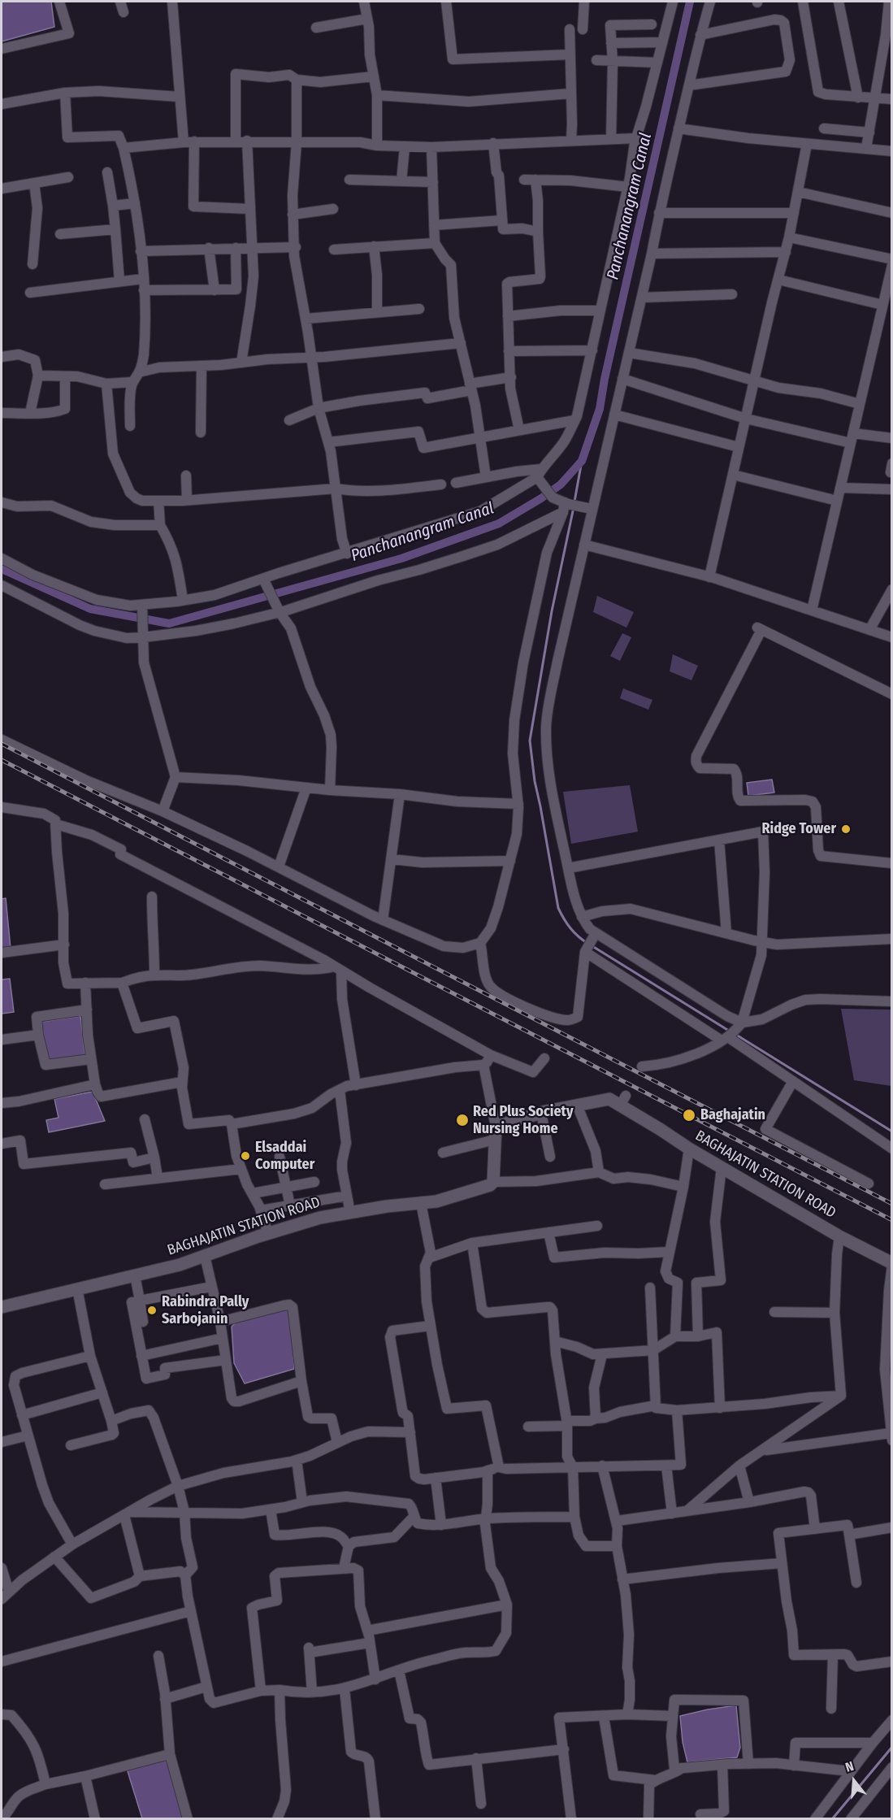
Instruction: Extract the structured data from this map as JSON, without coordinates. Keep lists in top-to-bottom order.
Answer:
{
  "streets": {
    "street": ["BAGHAJATIN STATION ROAD"]
  },
  "water": ["Panchanangram Canal"],
  "places": [
    "Ridge Tower",
    "Baghajatin",
    "Red Plus Society Nursing Home",
    "Elsaddai Computer",
    "Rabindra Pally Sarbojanin"
  ],
  "north": "top"
}
